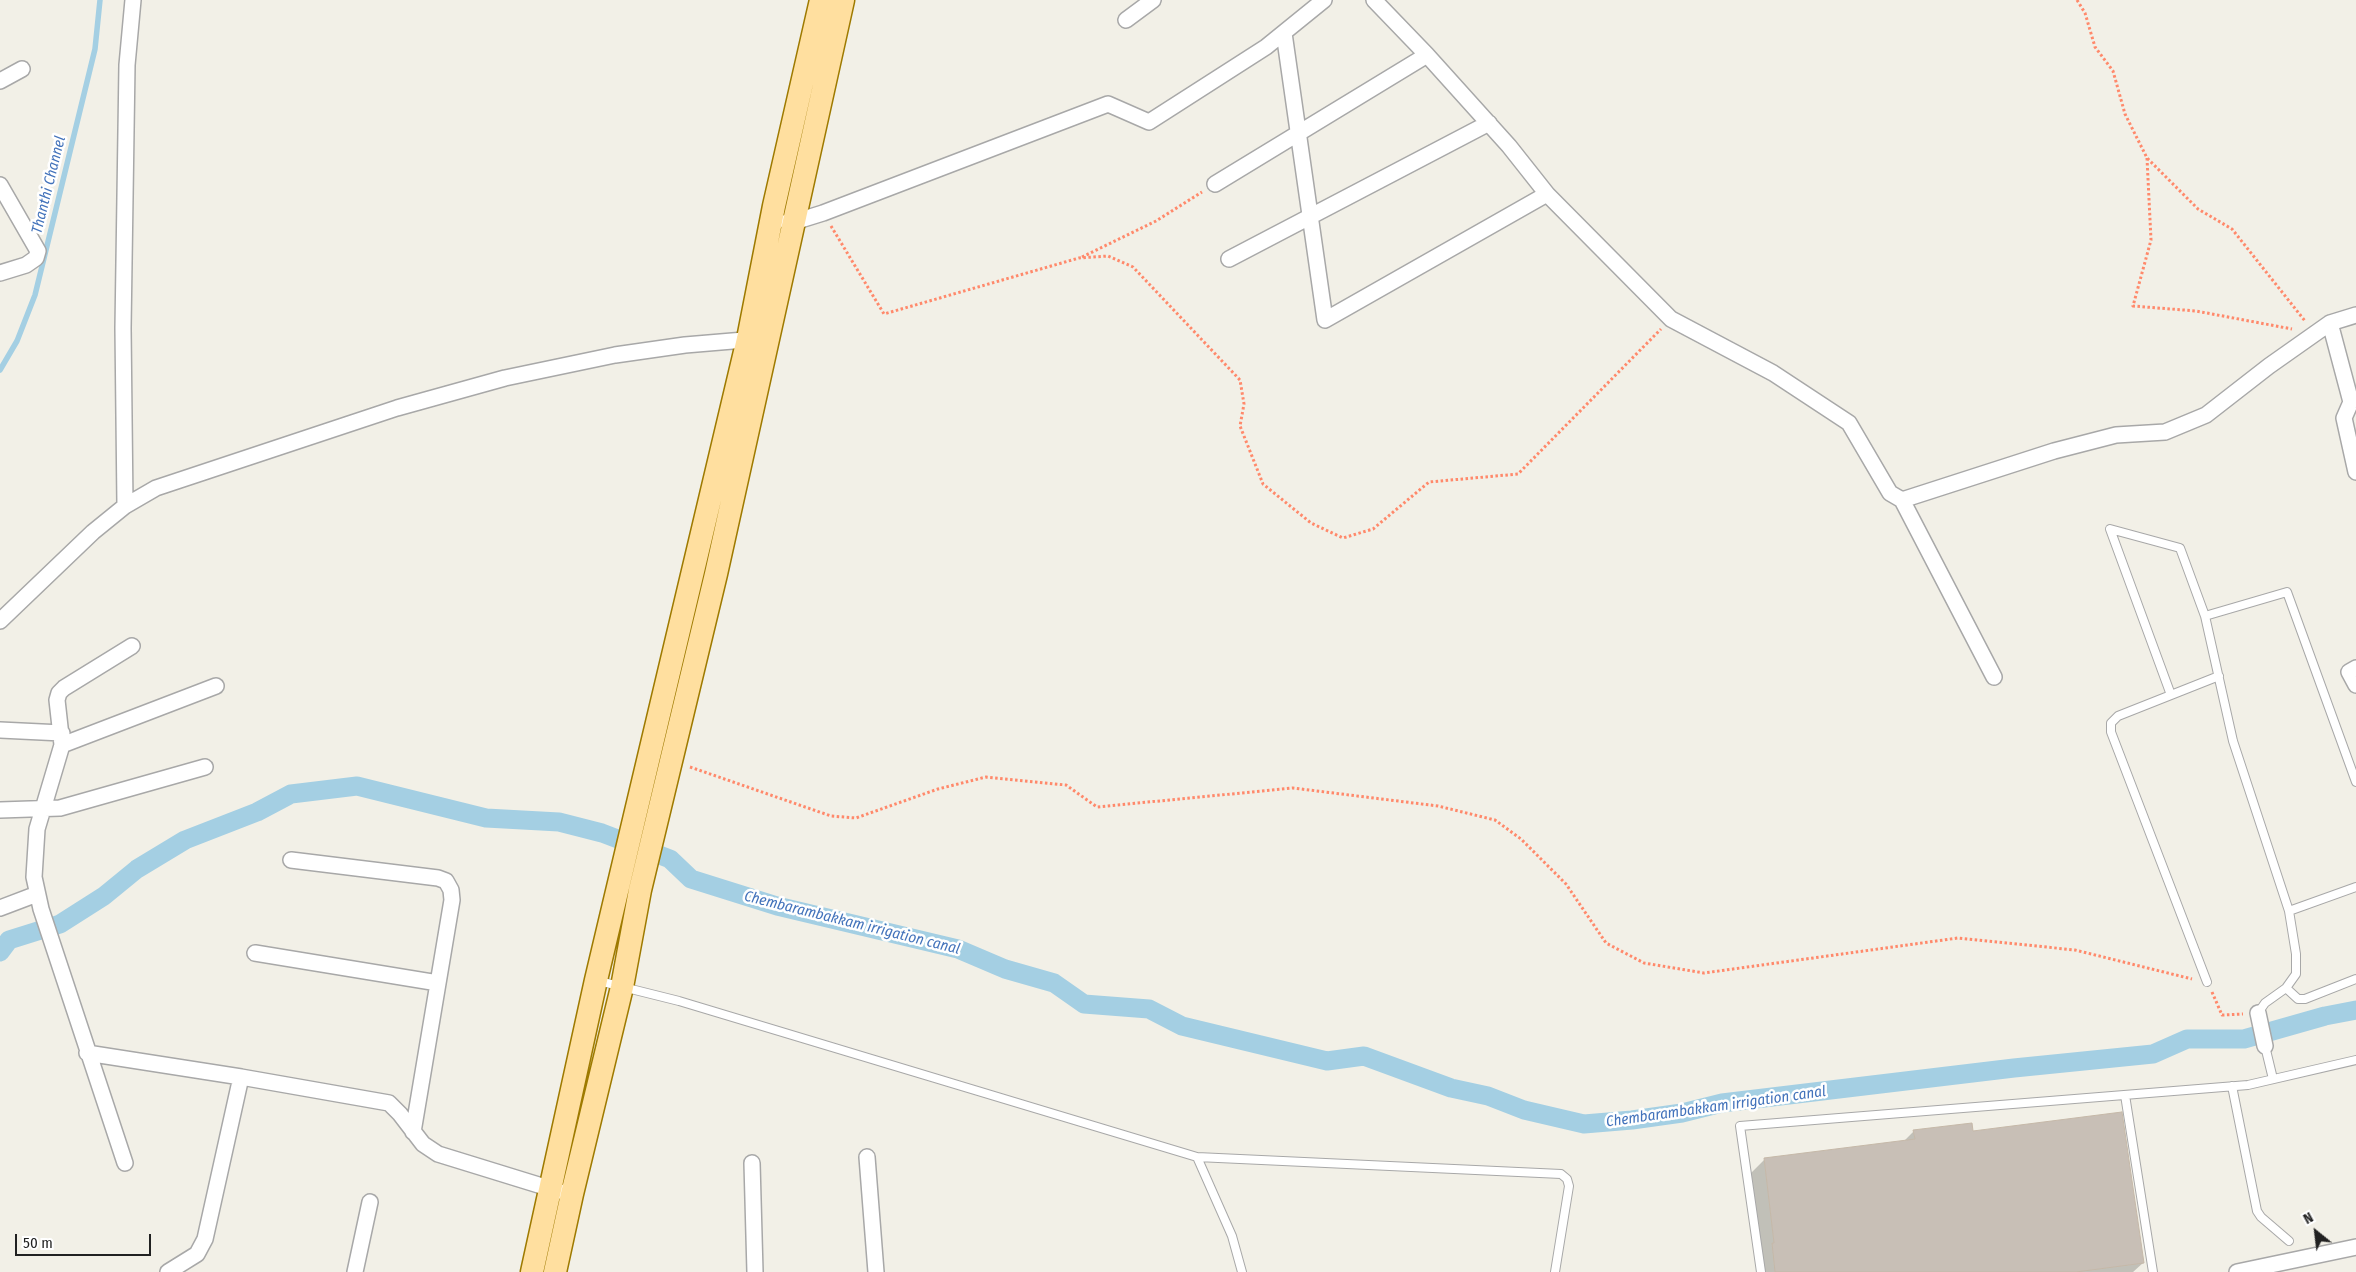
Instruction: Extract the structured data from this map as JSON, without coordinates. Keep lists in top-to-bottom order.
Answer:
{
  "water": ["Thanthi Channel", "Chembarambakkam irrigation canal"],
  "scale_bar": "50 m",
  "north": "top left"
}
